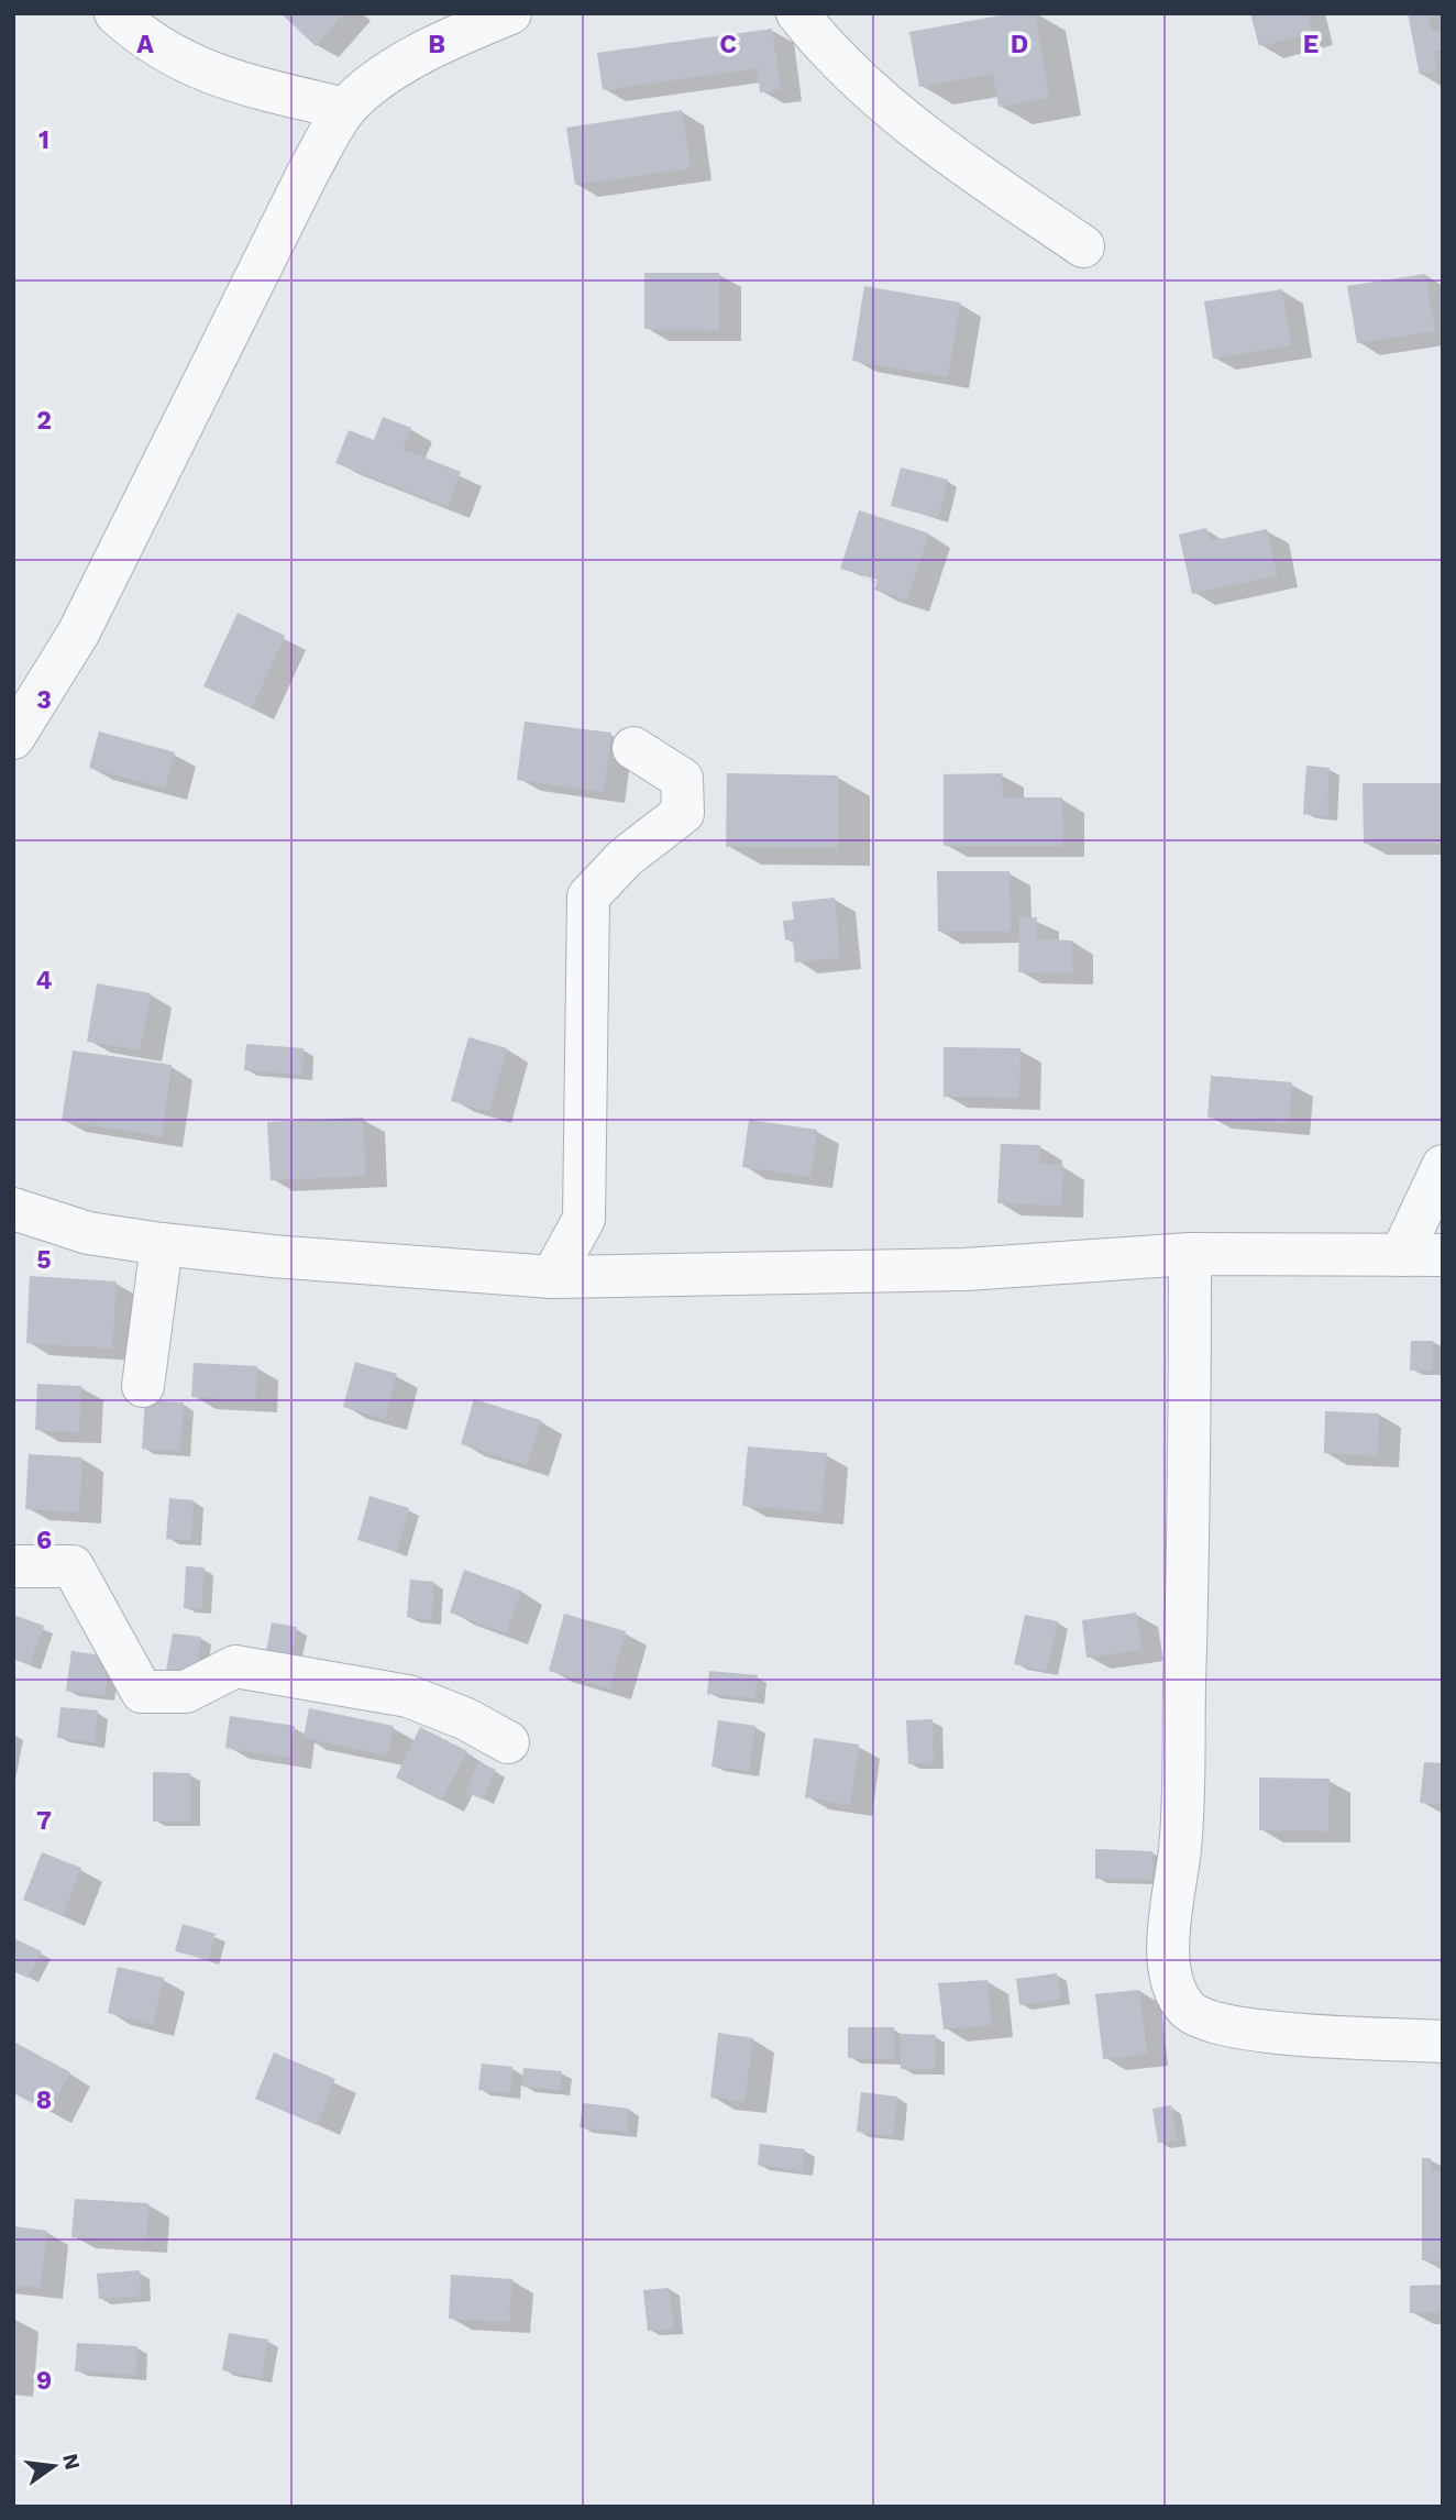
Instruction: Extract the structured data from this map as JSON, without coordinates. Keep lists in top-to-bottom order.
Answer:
{
  "north": "right",
  "grid": {
    "columns": [
      "A",
      "B",
      "C",
      "D",
      "E"
    ],
    "rows": [
      "1",
      "2",
      "3",
      "4",
      "5",
      "6",
      "7",
      "8",
      "9"
    ]
  }
}
